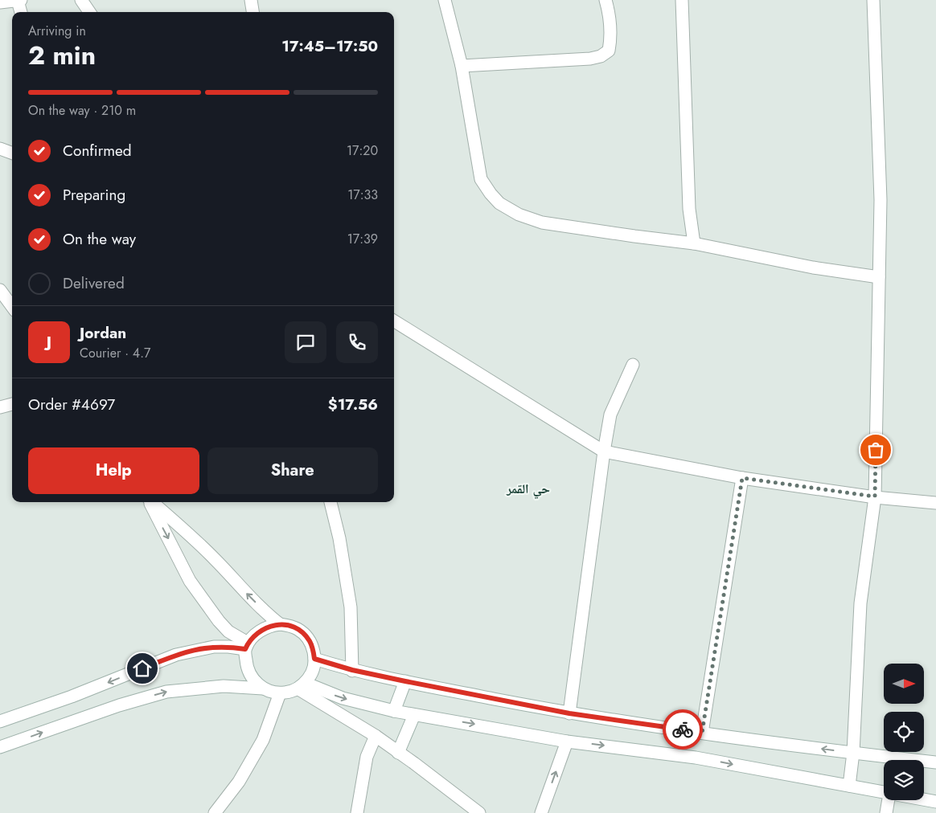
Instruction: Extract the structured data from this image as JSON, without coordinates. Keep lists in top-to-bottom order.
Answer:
{
  "districts": ["حي القمر"],
  "north": "right",
  "page": {
    "heading": ["2 min", "Arriving in", "17:45–17:50"],
    "panel": [
      "Jordan",
      "Courier · 4.7",
      "Order #4697",
      "$17.56"
    ],
    "bar": "On the way · 210 m",
    "list": [
      ["Confirmed", "17:20"],
      ["Preparing", "17:33"],
      ["On the way", "17:39"],
      "Delivered"
    ],
    "round": "J",
    "buttons": ["Help", "Share"]
  }
}
